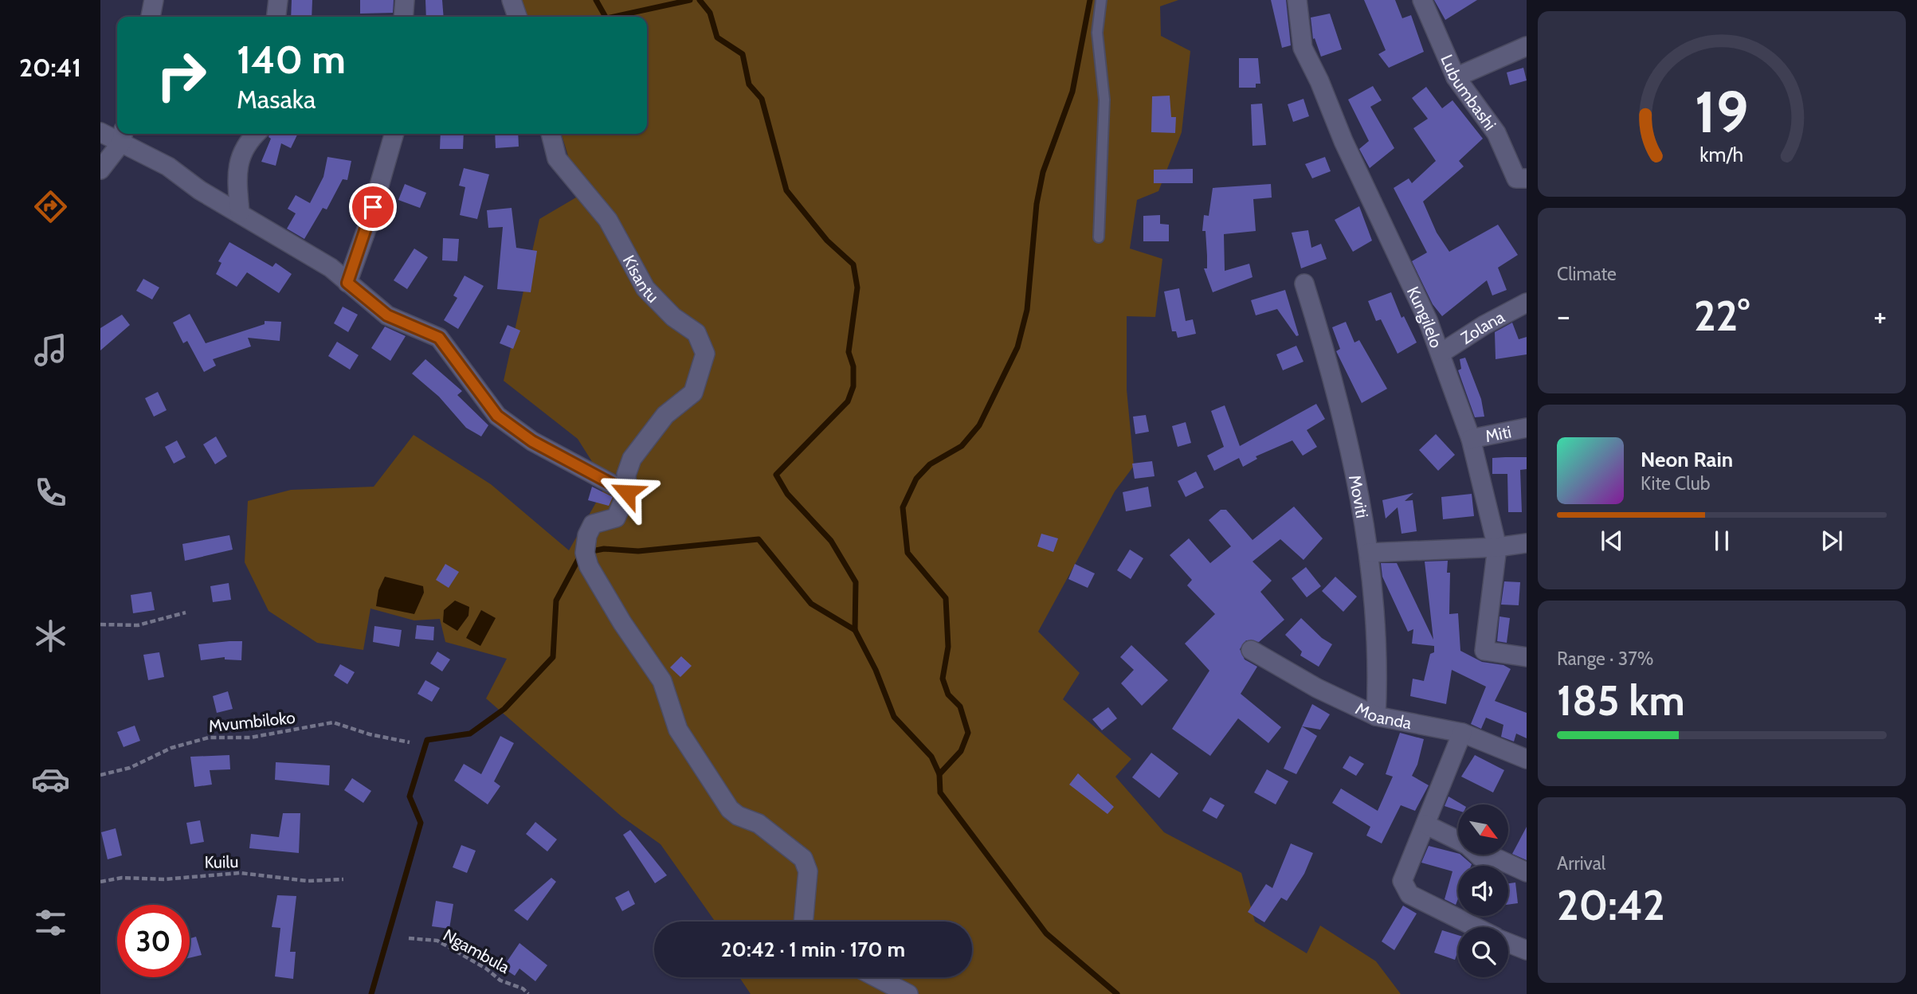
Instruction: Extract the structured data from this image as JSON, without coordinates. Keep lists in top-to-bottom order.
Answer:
{
  "streets": {
    "street": [
      "Lubumbashi",
      "Kisantu",
      "Kungilelo",
      "Zolana",
      "Miti",
      "Moviti",
      "Moanda"
    ],
    "path": ["Mvumbiloko", "Kuilu", "Ngambula"]
  },
  "crossings": [
    ["Kungilelo", "Zolana"],
    ["Kungilelo", "Miti"],
    ["Moviti", "Moanda"]
  ],
  "north": "bottom right",
  "page": {
    "tabs": "20:41",
    "turn": ["140 m", "Masaka"],
    "tile": [
      "Climate",
      ["Range · 37%", "185 km"],
      ["Arrival", "20:42"]
    ],
    "heat": ["−", "22°", "+"],
    "song": ["Neon Rain", "Kite Club"],
    "limit": "30",
    "trip": "20:42 · 1 min · 170 m",
    "gauge": ["19", "km/h"]
  }
}
